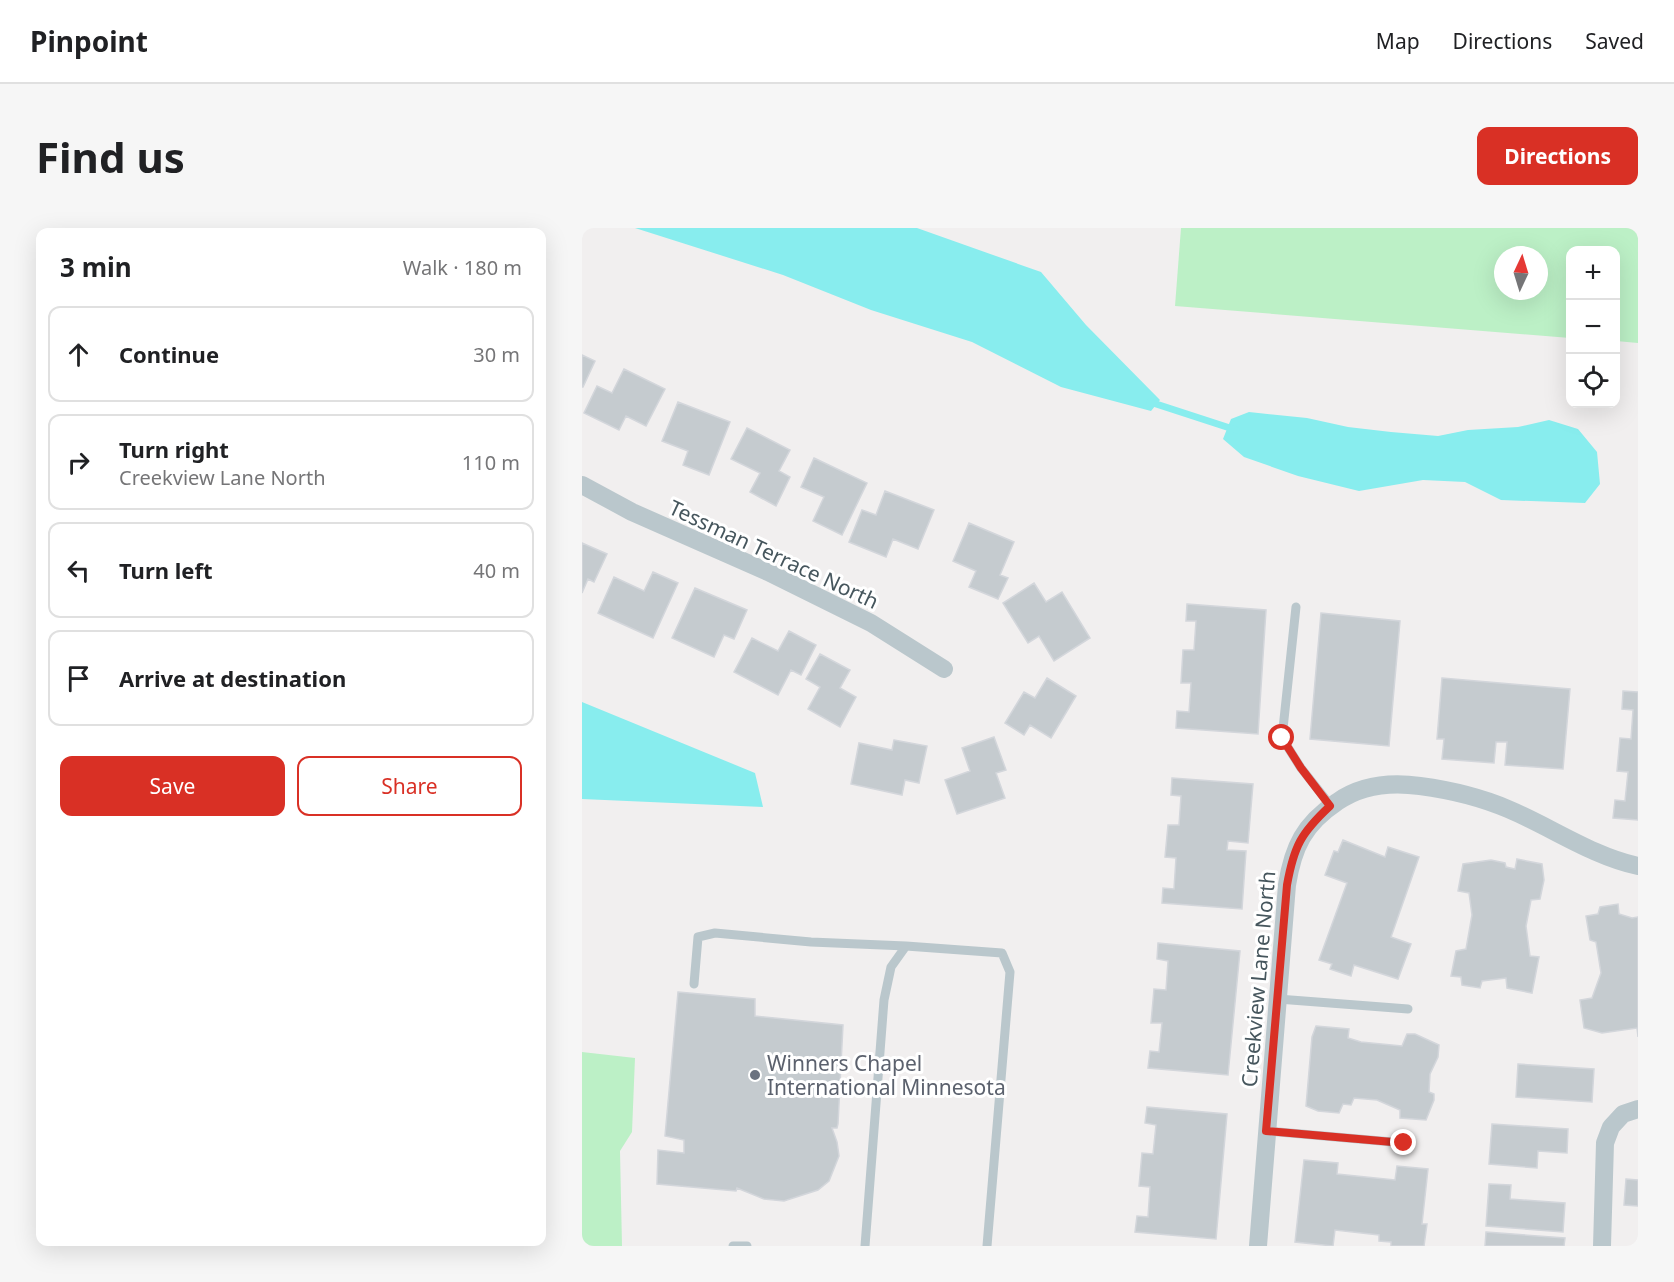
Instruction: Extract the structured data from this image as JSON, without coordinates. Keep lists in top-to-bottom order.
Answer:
{
  "streets": {
    "street": ["Tessman Terrace North", "Creekview Lane North"]
  },
  "places": ["Winners Chapel International Minnesota"],
  "north": "top",
  "page": {
    "header": "Pinpoint",
    "nav": ["Map", "Directions", "Saved"],
    "buttons": [
      "Directions",
      ["Save", "Share"]
    ],
    "title": "Find us",
    "heading": ["3 min", "Walk · 180 m"],
    "map_buttons": ["+", "−"],
    "list": [
      ["Continue", "30 m"],
      ["Turn right", "Creekview Lane North", "110 m"],
      ["Turn left", "40 m"],
      "Arrive at destination"
    ]
  }
}
